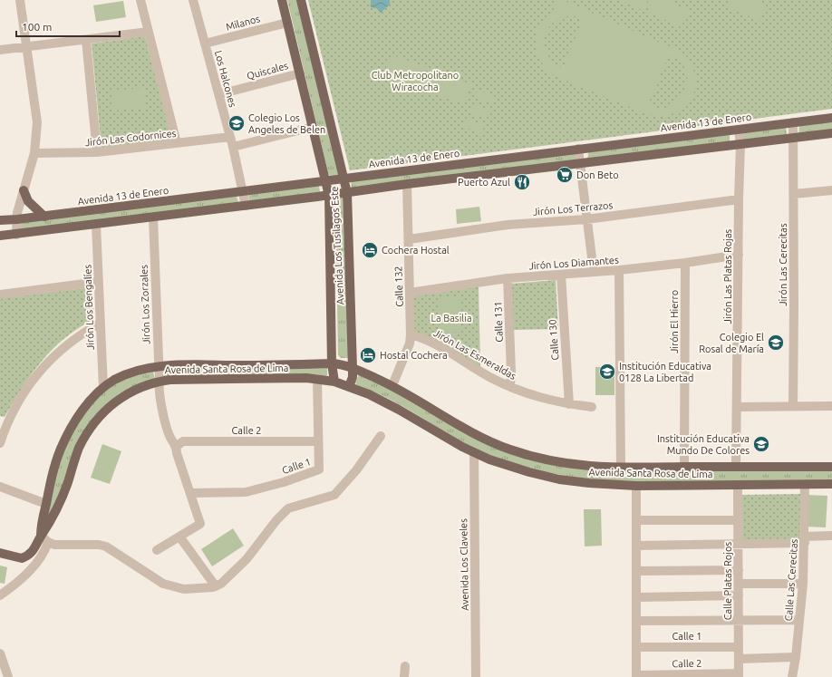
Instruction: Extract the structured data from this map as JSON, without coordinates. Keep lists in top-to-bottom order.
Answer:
{
  "streets": {
    "main road": ["Avenida 13 de Enero", "Avenida Los Tusilagos Este", "Avenida Santa Rosa de Lima"],
    "street": [
      "Milanos",
      "Quiscales",
      "Los Halcones",
      "Jirón Las Codornices",
      "Jirón Los Terrazos",
      "Jirón Los Diamantes",
      "Jirón Las Cerecitas",
      "Jirón Las Platas Rojas",
      "Calle 132",
      "Jirón Los Zorzales",
      "Jirón Los Bengalíes",
      "Calle 131",
      "Jirón El Hierro",
      "Calle 130",
      "Jirón Las Esmeraldas",
      "Calle 2",
      "Calle 1",
      "Avenida Los Claveles",
      "Calle Las Cerecitas",
      "Calle Platas Rojos"
    ]
  },
  "crossings": [
    ["Milanos", "Los Halcones"],
    ["Milanos", "Avenida Los Tusilagos Este"],
    ["Quiscales", "Los Halcones"],
    ["Quiscales", "Avenida Los Tusilagos Este"],
    ["Los Halcones", "Avenida 13 de Enero"],
    ["Los Halcones", "Jirón Las Codornices"],
    ["Avenida 13 de Enero", "Avenida Los Tusilagos Este"],
    ["Avenida 13 de Enero", "Jirón Las Cerecitas"],
    ["Avenida 13 de Enero", "Jirón Las Platas Rojas"],
    ["Jirón Los Terrazos", "Jirón Las Platas Rojas"],
    ["Jirón Los Terrazos", "Calle 132"],
    ["Avenida Los Tusilagos Este", "Avenida Santa Rosa de Lima"],
    ["Jirón Los Diamantes", "Jirón Las Platas Rojas"],
    ["Jirón Los Diamantes", "Calle 132"],
    ["Jirón Los Diamantes", "Calle 131"],
    ["Jirón Los Diamantes", "Jirón El Hierro"],
    ["Jirón Los Diamantes", "Calle 130"],
    ["Jirón Las Platas Rojas", "Avenida Santa Rosa de Lima"],
    ["Calle 132", "Jirón Las Esmeraldas"],
    ["Calle 132", "Avenida Santa Rosa de Lima"],
    ["Jirón Los Zorzales", "Avenida Santa Rosa de Lima"],
    ["Jirón Los Zorzales", "Calle 2"],
    ["Jirón Los Zorzales", "Calle 1"],
    ["Jirón Los Bengalíes", "Avenida Santa Rosa de Lima"],
    ["Calle 131", "Jirón Las Esmeraldas"],
    ["Jirón El Hierro", "Avenida Santa Rosa de Lima"],
    ["Calle 130", "Jirón Las Esmeraldas"],
    ["Avenida Santa Rosa de Lima", "Calle 1"],
    ["Avenida Santa Rosa de Lima", "Avenida Los Claveles"],
    ["Avenida Santa Rosa de Lima", "Calle Las Cerecitas"],
    ["Avenida Santa Rosa de Lima", "Calle Platas Rojos"],
    ["Calle 2", "Calle 1"],
    ["Calle 2", "Calle Platas Rojos"],
    ["Calle 1", "Calle Platas Rojos"]
  ],
  "parks": ["Club Metropolitano Wiracocha", "La Basilia"],
  "places": {
    "school or university": [
      "Colegio Los Angeles de Belen",
      "Colegio El Rosal de María",
      "Institución Educativa 0128 La Libertad",
      "Institución Educativa Mundo De Colores"
    ],
    "supermarket": ["Don Beto"],
    "restaurant": ["Puerto Azul"],
    "hotel": ["Cochera Hostal", "Hostal Cochera"]
  },
  "scale_bar": "100 m"
}
